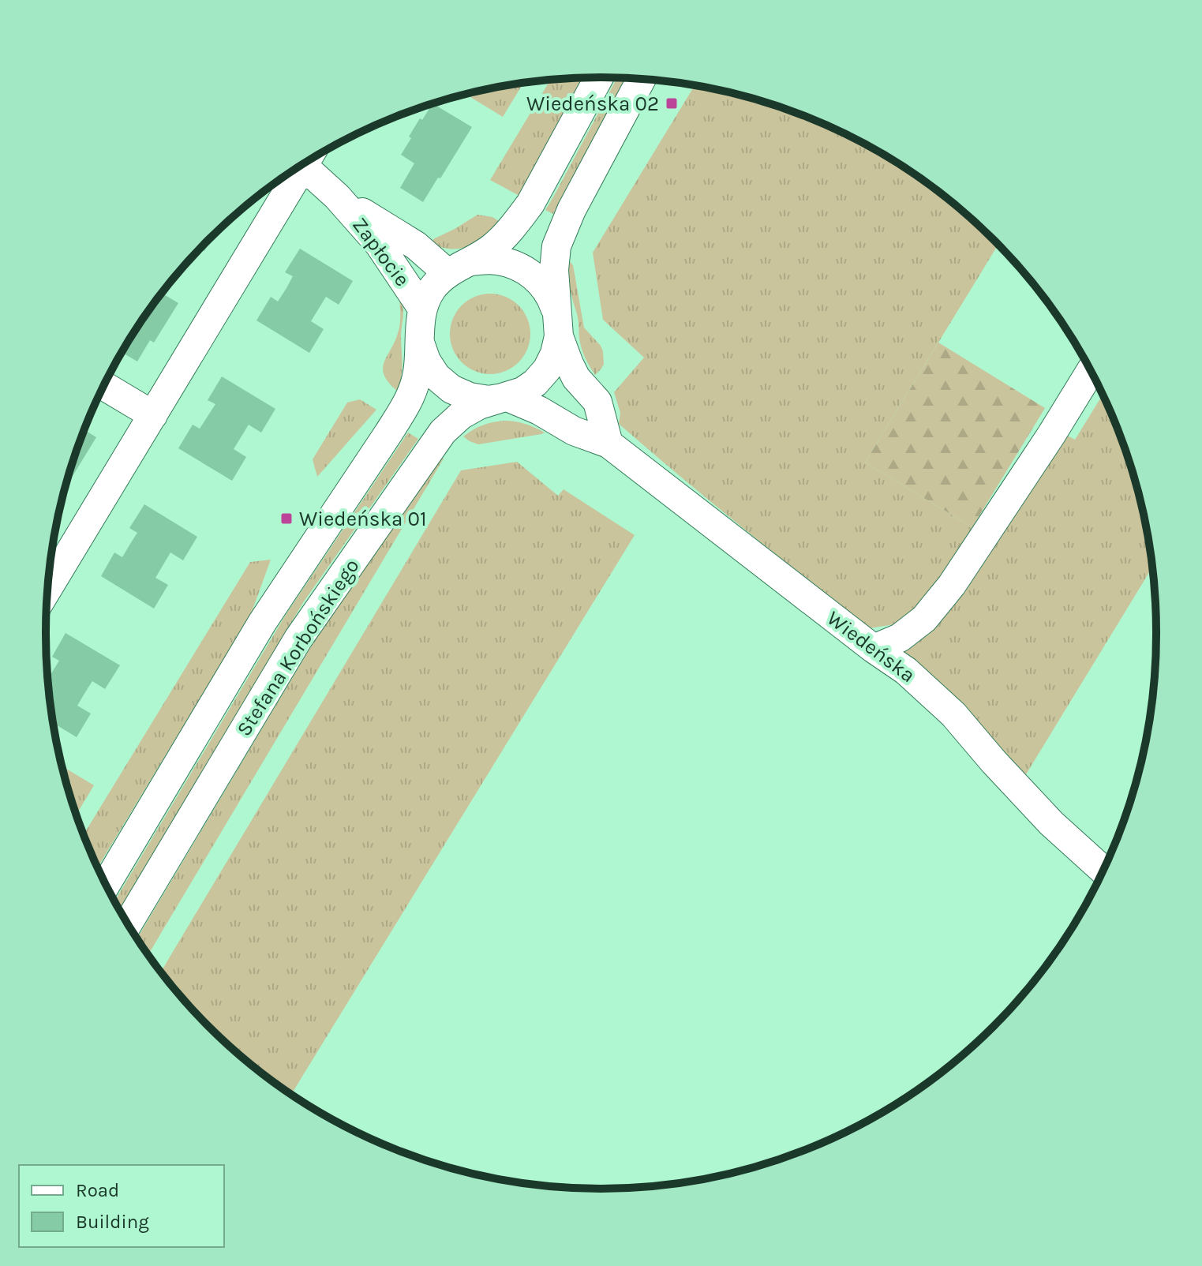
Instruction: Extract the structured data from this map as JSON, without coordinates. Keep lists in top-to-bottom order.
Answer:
{
  "streets": {
    "street": ["Zapłocie", "Wiedeńska", "Stefana Korbońskiego"]
  },
  "crossings": [
    ["Zapłocie", "Wiedeńska"],
    ["Zapłocie", "Stefana Korbońskiego"],
    ["Wiedeńska", "Stefana Korbońskiego"]
  ],
  "places": {
    "transit": ["Wiedeńska 02", "Wiedeńska 01"]
  },
  "legend": ["Road", "Building"]
}
